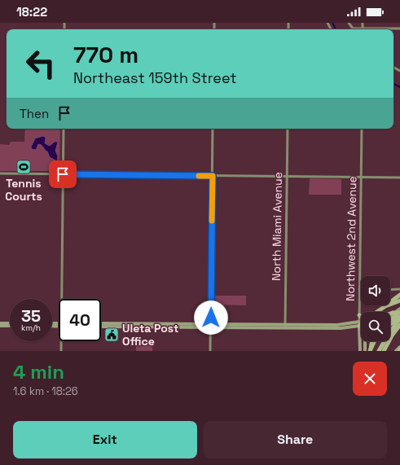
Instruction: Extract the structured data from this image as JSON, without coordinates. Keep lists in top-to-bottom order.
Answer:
{
  "streets": {
    "main road": ["Northwest 2nd Avenue"],
    "street": ["North Miami Avenue"]
  },
  "places": {
    "sports": ["Tennis Courts"],
    "public building": ["Uleta Post Office"]
  },
  "page": {
    "status": "18:22",
    "turn": ["770 m", "Northeast 159th Street"],
    "then": "Then",
    "speed": "35 km/h",
    "limit": "40",
    "heading": ["4 min", "1.6 km · 18:26"],
    "buttons": ["Exit", "Share"]
  }
}
